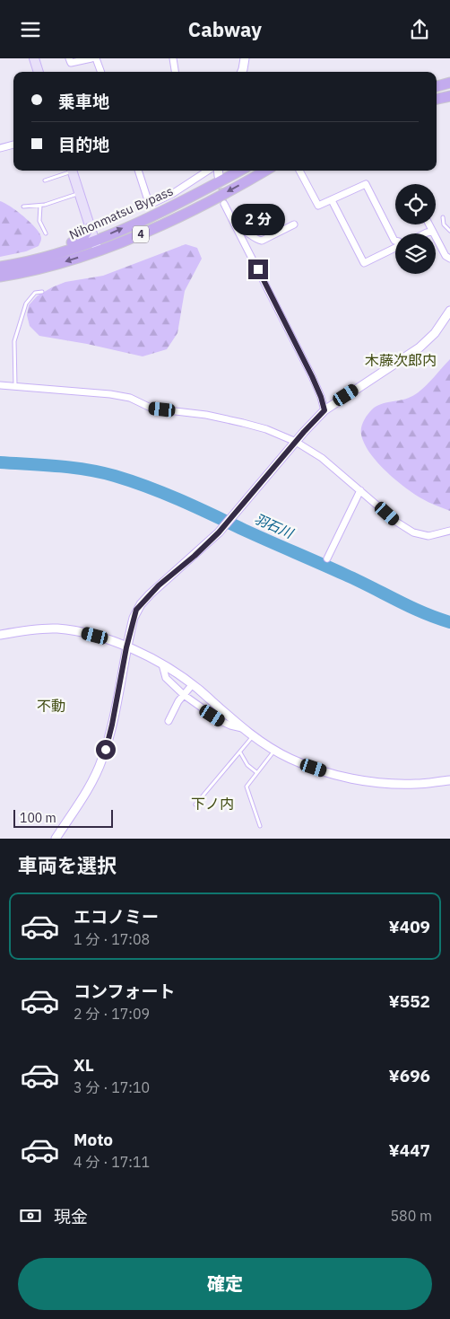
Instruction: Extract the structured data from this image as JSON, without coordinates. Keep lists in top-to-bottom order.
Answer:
{
  "streets": {
    "highway": ["Nihonmatsu Bypass", "4"]
  },
  "districts": ["木藤次郎内", "不動", "下ノ内"],
  "water": ["羽石川"],
  "scale_bar": "100 m",
  "page": {
    "header": "Cabway",
    "banner": ["乗車地", "目的地"],
    "bubble": "2 分",
    "scale": "100 m",
    "heading": "車両を選択",
    "list": [
      {
        "name": "エコノミー",
        "note": "1 分 · 17:08",
        "value": "¥409"
      },
      {
        "name": "コンフォート",
        "note": "2 分 · 17:09",
        "value": "¥552"
      },
      {
        "name": "XL",
        "note": "3 分 · 17:10",
        "value": "¥696"
      },
      {
        "name": "Moto",
        "note": "4 分 · 17:11",
        "value": "¥447"
      }
    ],
    "pay": ["現金", "580 m"],
    "buttons": "確定"
  }
}
